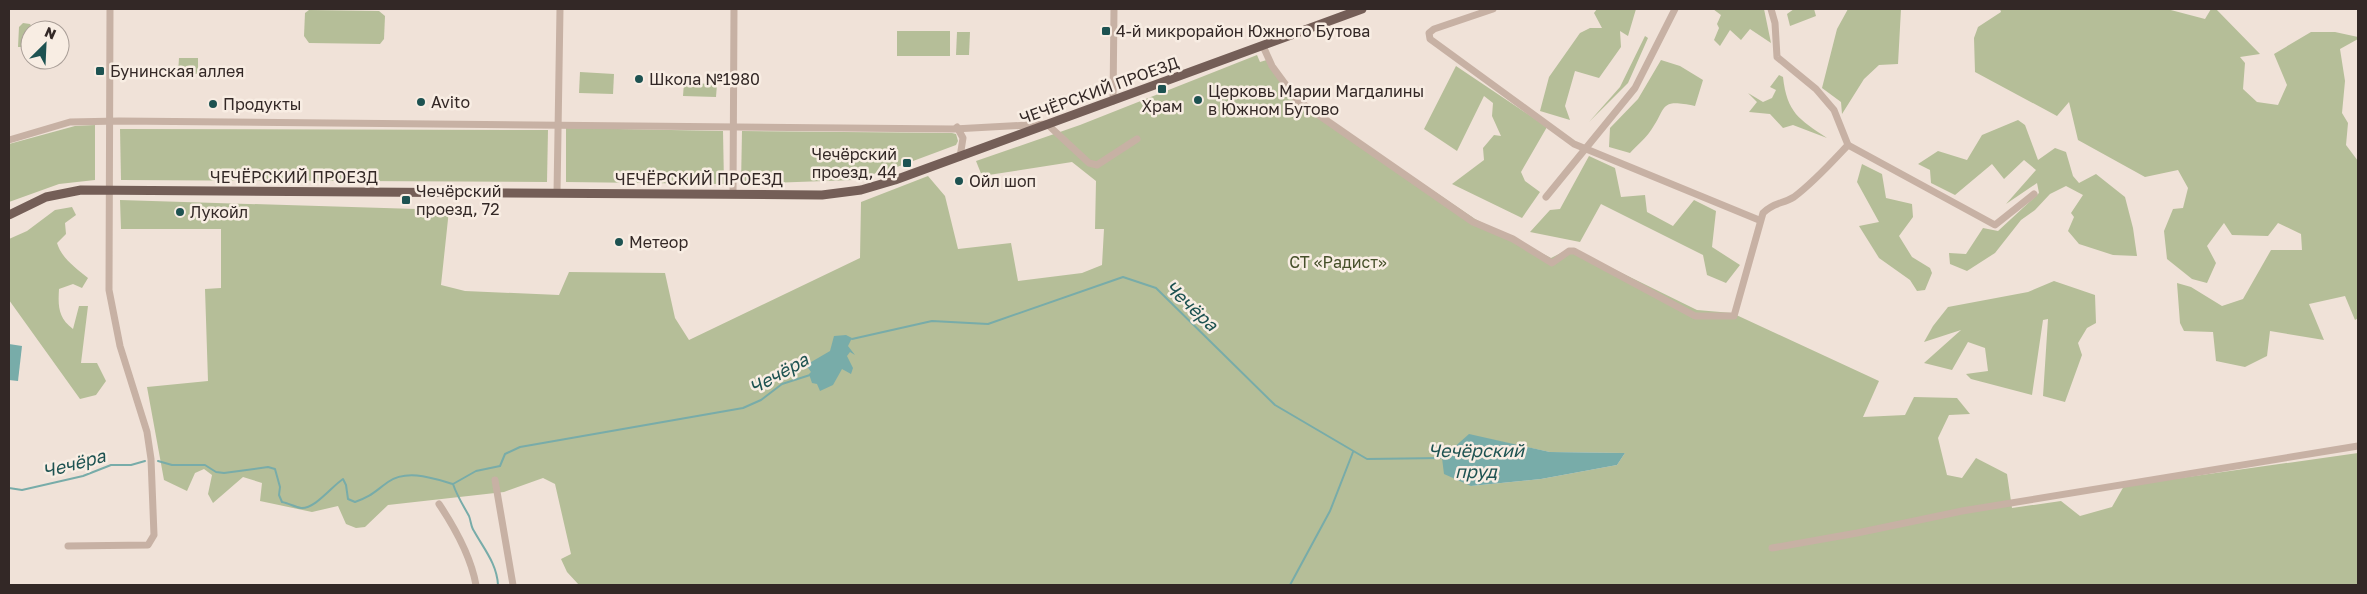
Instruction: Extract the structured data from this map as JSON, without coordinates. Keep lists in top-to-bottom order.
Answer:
{
  "streets": {
    "main road": ["ЧЕЧЁРСКИЙ ПРОЕЗД"]
  },
  "water": ["Чечёра", "Чечёрский пруд"],
  "parks": ["СТ «Радист»"],
  "places": {
    "transit": [
      "4-й микрорайон Южного Бутова",
      "Бунинская аллея",
      "Храм",
      "Чечёрский проезд, 44",
      "Чечёрский проезд, 72"
    ],
    "other": [
      "Школа №1980",
      "Церковь Марии Магдалины в Южном Бутово",
      "Avito",
      "Продукты",
      "Ойл шоп",
      "Лукойл",
      "Метеор"
    ]
  },
  "north": "top right"
}
